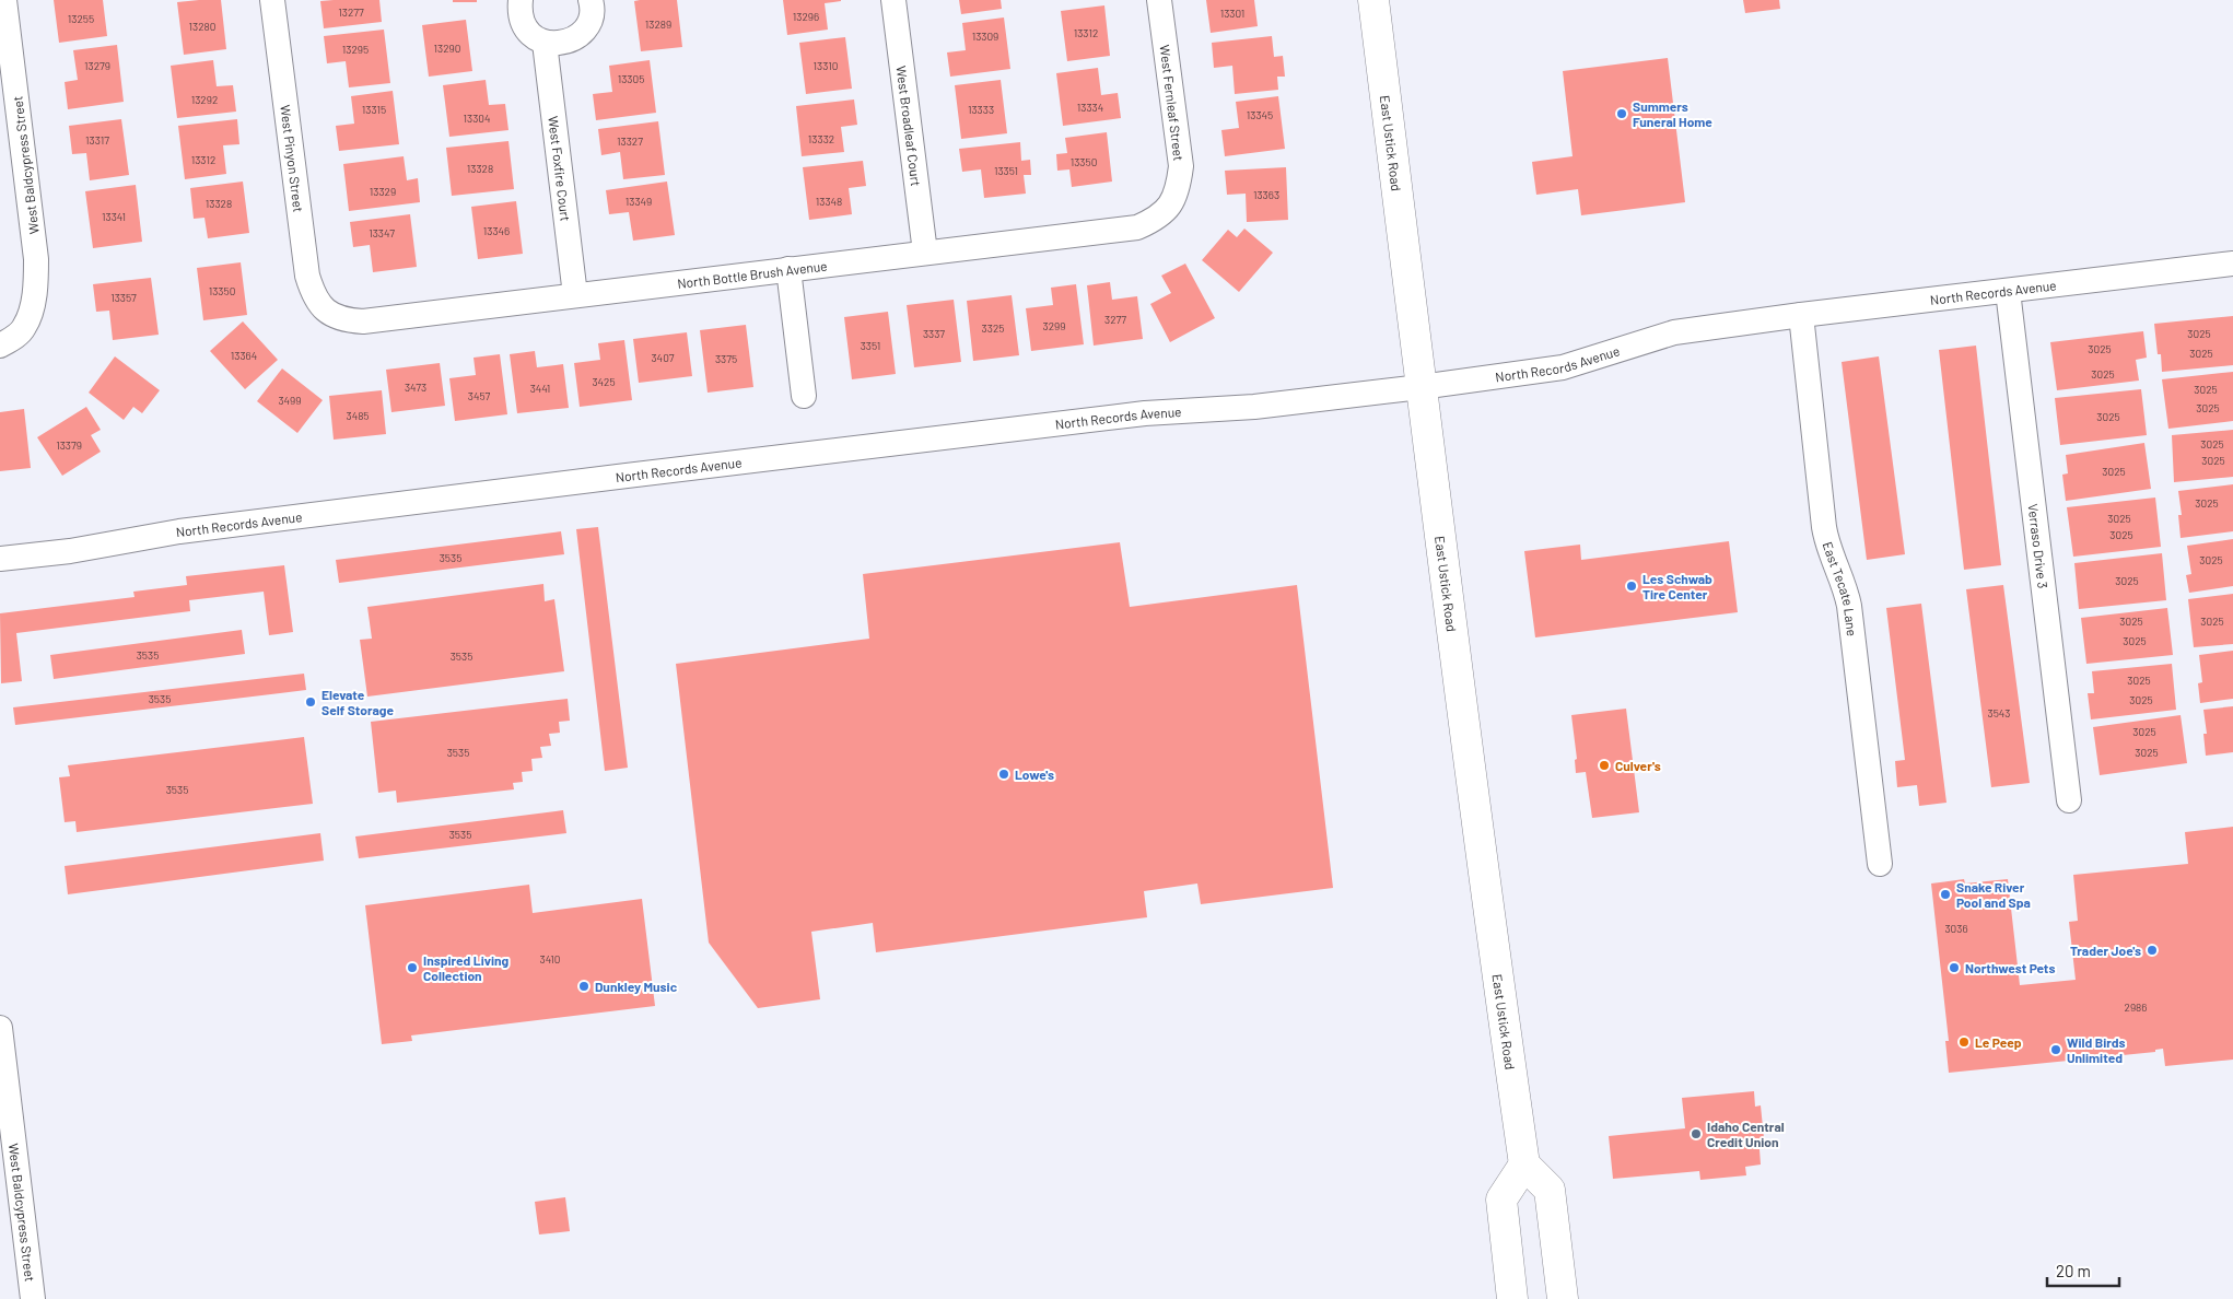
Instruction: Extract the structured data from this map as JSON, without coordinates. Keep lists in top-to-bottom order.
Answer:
{
  "streets": {
    "main road": ["East Ustick Road"],
    "street": [
      "West Fernleaf Street",
      "West Broadleaf Court",
      "West Pinyon Street",
      "West Baldcypress Street",
      "West Foxfire Court",
      "North Bottle Brush Avenue",
      "North Records Avenue",
      "Verraso Drive 3",
      "East Tecate Lane"
    ]
  },
  "crossings": [
    ["West Fernleaf Street", "North Bottle Brush Avenue"],
    ["West Broadleaf Court", "North Bottle Brush Avenue"],
    ["East Ustick Road", "North Records Avenue"],
    ["West Pinyon Street", "North Bottle Brush Avenue"],
    ["West Foxfire Court", "North Bottle Brush Avenue"],
    ["North Records Avenue", "Verraso Drive 3"],
    ["North Records Avenue", "East Tecate Lane"]
  ],
  "places": [
    "Summers Funeral Home",
    "Les Schwab Tire Center",
    "Elevate Self Storage",
    "Culver's",
    "Lowe's",
    "Snake River Pool and Spa",
    "Trader Joe's",
    "Inspired Living Collection",
    "Northwest Pets",
    "Dunkley Music",
    "Le Peep",
    "Wild Birds Unlimited",
    "Idaho Central Credit Union"
  ],
  "house_numbers": [
    "13277",
    "13301",
    "13296",
    "13255",
    "13289",
    "13280",
    "13312",
    "13309",
    "13290",
    "13295",
    "13279",
    "13310",
    "13305",
    "13292",
    "13334",
    "13315",
    "13333",
    "13345",
    "13304",
    "13332",
    "13317",
    "13327",
    "13312",
    "13350",
    "13328",
    "13351",
    "13329",
    "13363",
    "13349",
    "13348",
    "13328",
    "13341",
    "13346",
    "13347",
    "13350",
    "13357",
    "3277",
    "3299",
    "3325",
    "3337",
    "3025",
    "3351",
    "3025",
    "3025",
    "13364",
    "3407",
    "3375",
    "3025",
    "3425",
    "3473",
    "3441",
    "3025",
    "3457",
    "3499",
    "3025",
    "3485",
    "3025",
    "3025",
    "13379",
    "3025",
    "3025",
    "3025",
    "3025",
    "3025",
    "3535",
    "3025",
    "3025",
    "3025",
    "3025",
    "3025",
    "3535",
    "3535",
    "3025",
    "3535",
    "3025",
    "3543",
    "3025",
    "3535",
    "3025",
    "3535",
    "3535",
    "3036",
    "3410",
    "2986"
  ],
  "scale_bar": "20 m"
}
